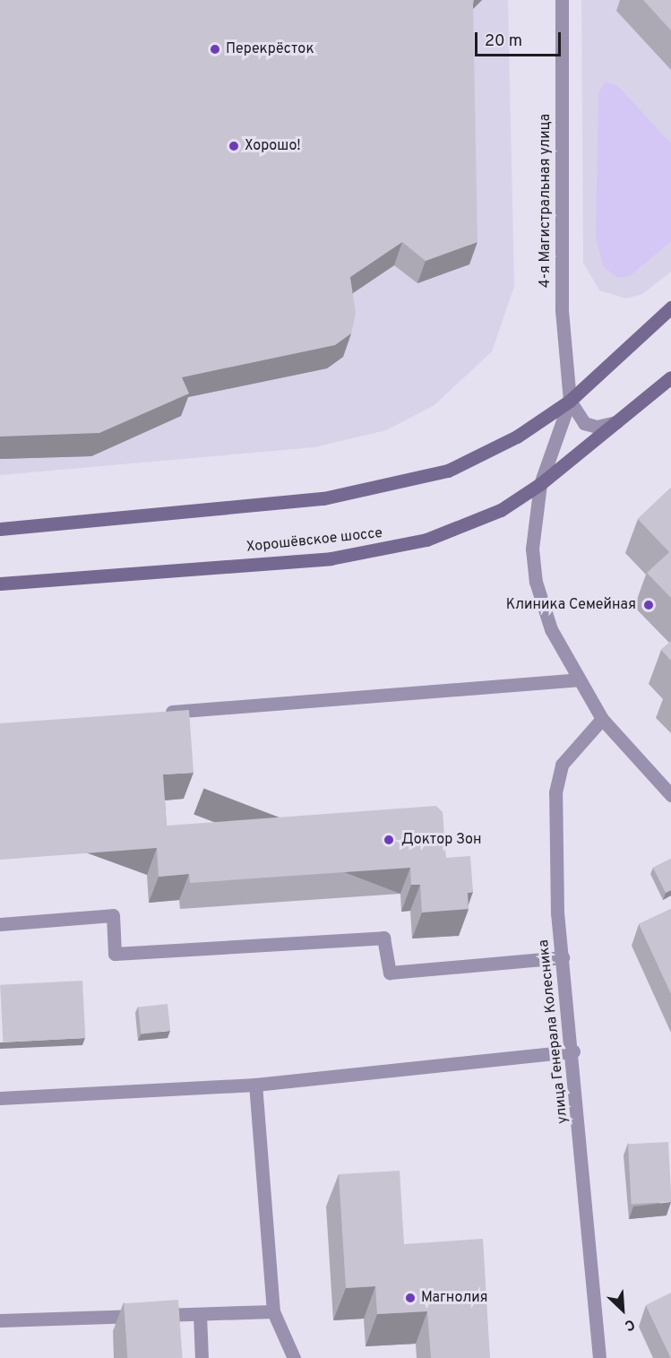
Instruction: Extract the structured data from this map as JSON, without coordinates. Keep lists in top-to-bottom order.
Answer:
{
  "streets": {
    "main road": ["Хорошёвское шоссе"],
    "street": ["4-я Магистральная улица", "улица Генерала Колесника"]
  },
  "crossings": [
    ["4-я Магистральная улица", "Хорошёвское шоссе"]
  ],
  "places": [
    "Перекрёсток",
    "Хорошо!",
    "Клиника Семейная",
    "Доктор Зон",
    "Магнолия"
  ],
  "scale_bar": "20 m",
  "north": "bottom right"
}
